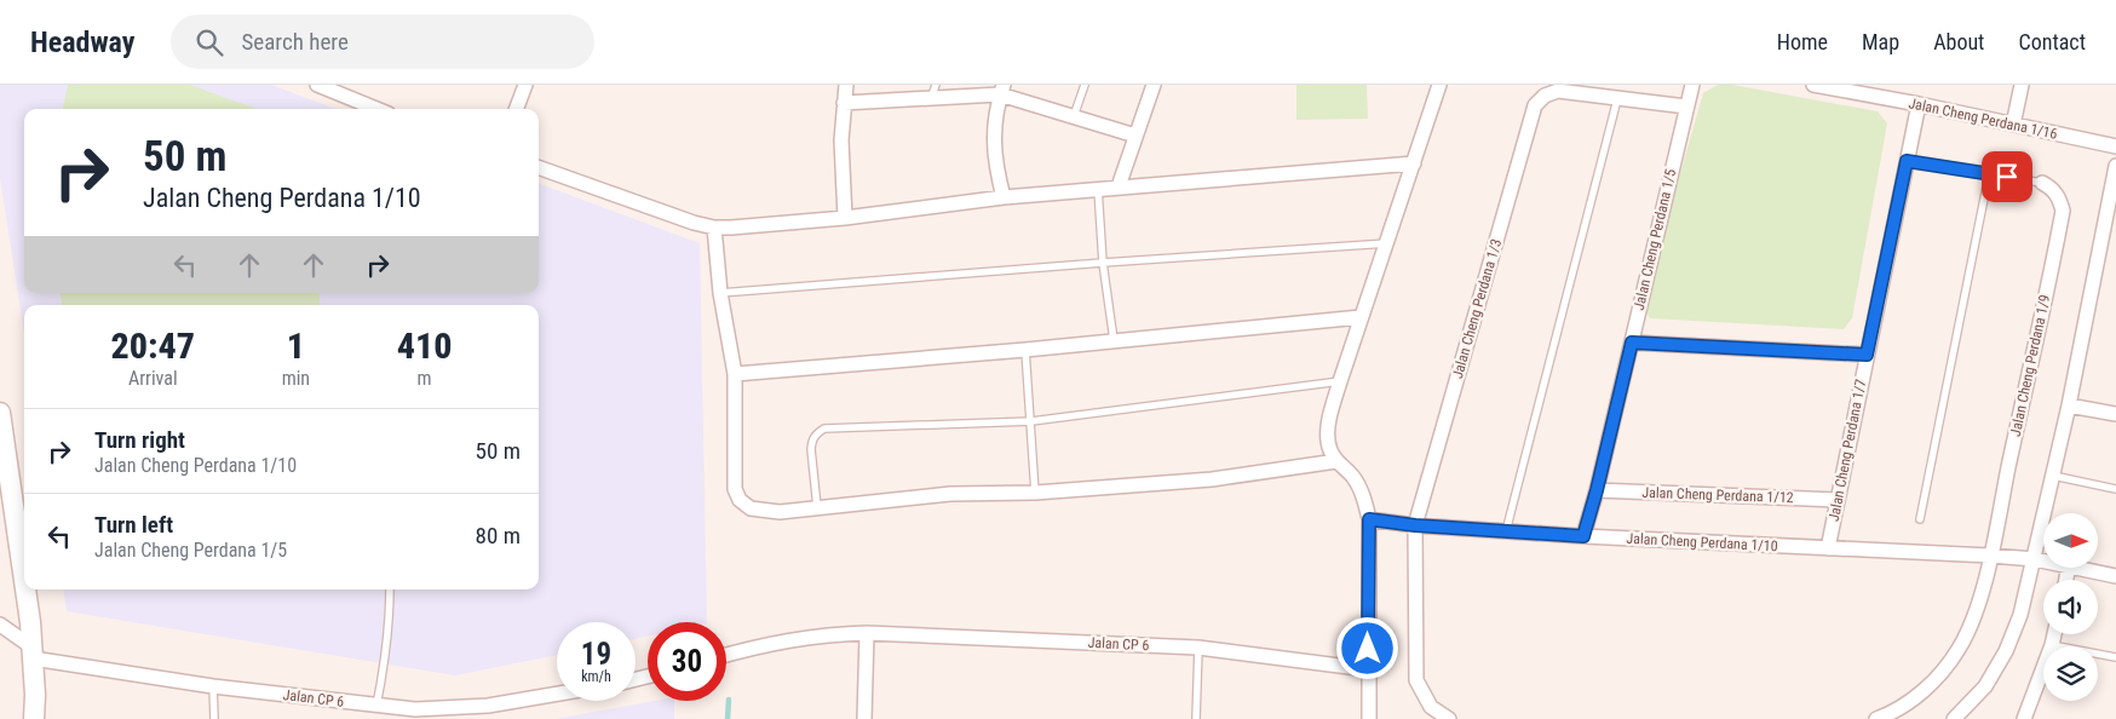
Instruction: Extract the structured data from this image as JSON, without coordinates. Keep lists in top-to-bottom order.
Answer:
{
  "streets": {
    "street": [
      "Jalan Cheng Perdana 1/16",
      "Jalan Cheng Perdana 1/5",
      "Jalan Cheng Perdana 1/3",
      "Jalan Cheng Perdana 1/9",
      "Jalan Cheng Perdana 1/7",
      "Jalan Cheng Perdana 1/12",
      "Jalan Cheng Perdana 1/10",
      "Jalan CP 6"
    ]
  },
  "crossings": [
    ["Jalan Cheng Perdana 1/16", "Jalan Cheng Perdana 1/7"],
    ["Jalan Cheng Perdana 1/5", "Jalan Cheng Perdana 1/12"],
    ["Jalan Cheng Perdana 1/5", "Jalan Cheng Perdana 1/10"],
    ["Jalan Cheng Perdana 1/3", "Jalan Cheng Perdana 1/10"],
    ["Jalan Cheng Perdana 1/9", "Jalan Cheng Perdana 1/10"],
    ["Jalan Cheng Perdana 1/7", "Jalan Cheng Perdana 1/12"],
    ["Jalan Cheng Perdana 1/7", "Jalan Cheng Perdana 1/10"]
  ],
  "north": "right",
  "page": {
    "header": "Headway",
    "search": "Search here",
    "nav": [
      "Home",
      "Map",
      "About",
      "Contact"
    ],
    "turn": ["50 m", "Jalan Cheng Perdana 1/10"],
    "eta": [
      "20:47",
      "Arrival",
      "1",
      "min",
      "410",
      "m"
    ],
    "list": [
      {
        "name": "Turn right",
        "note": "Jalan Cheng Perdana 1/10",
        "value": "50 m"
      },
      {
        "name": "Turn left",
        "note": "Jalan Cheng Perdana 1/5",
        "value": "80 m"
      }
    ],
    "speed": "19 km/h",
    "limit": "30"
  }
}
